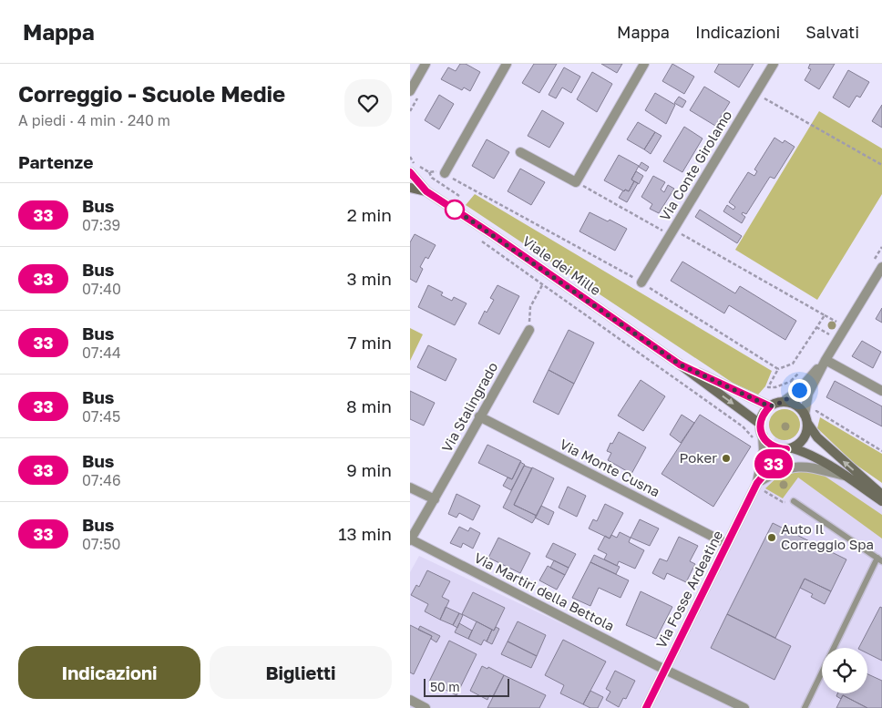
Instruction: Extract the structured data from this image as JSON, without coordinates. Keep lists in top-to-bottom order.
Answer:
{
  "streets": {
    "main road": ["Viale dei Mille"],
    "street": [
      "Via Conte Girolamo",
      "Via Stalingrado",
      "Via Monte Cusna",
      "Via Fosse Ardeatine",
      "Via Martiri della Bettola"
    ]
  },
  "crossings": [
    ["Viale dei Mille", "Via Fosse Ardeatine"],
    ["Via Stalingrado", "Via Monte Cusna"],
    ["Via Stalingrado", "Via Martiri della Bettola"],
    ["Via Monte Cusna", "Via Fosse Ardeatine"],
    ["Via Fosse Ardeatine", "Via Martiri della Bettola"]
  ],
  "places": ["Poker", "Auto Il Correggio Spa"],
  "lines": ["bus line 33"],
  "scale_bar": "50 m",
  "page": {
    "header": "Mappa",
    "nav": ["Mappa", "Indicazioni", "Salvati"],
    "heading": [
      ["Correggio - Scuole Medie", "A piedi · 4 min · 240 m"],
      "Partenze"
    ],
    "on_map": "33",
    "list": [
      {
        "mark": "33",
        "name": "Bus",
        "note": "07:39",
        "value": "2 min"
      },
      {
        "mark": "33",
        "name": "Bus",
        "note": "07:40",
        "value": "3 min"
      },
      {
        "mark": "33",
        "name": "Bus",
        "note": "07:44",
        "value": "7 min"
      },
      {
        "mark": "33",
        "name": "Bus",
        "note": "07:45",
        "value": "8 min"
      },
      {
        "mark": "33",
        "name": "Bus",
        "note": "07:46",
        "value": "9 min"
      },
      {
        "mark": "33",
        "name": "Bus",
        "note": "07:50",
        "value": "13 min"
      }
    ],
    "buttons": ["Indicazioni", "Biglietti"],
    "scale": "50 m"
  }
}
